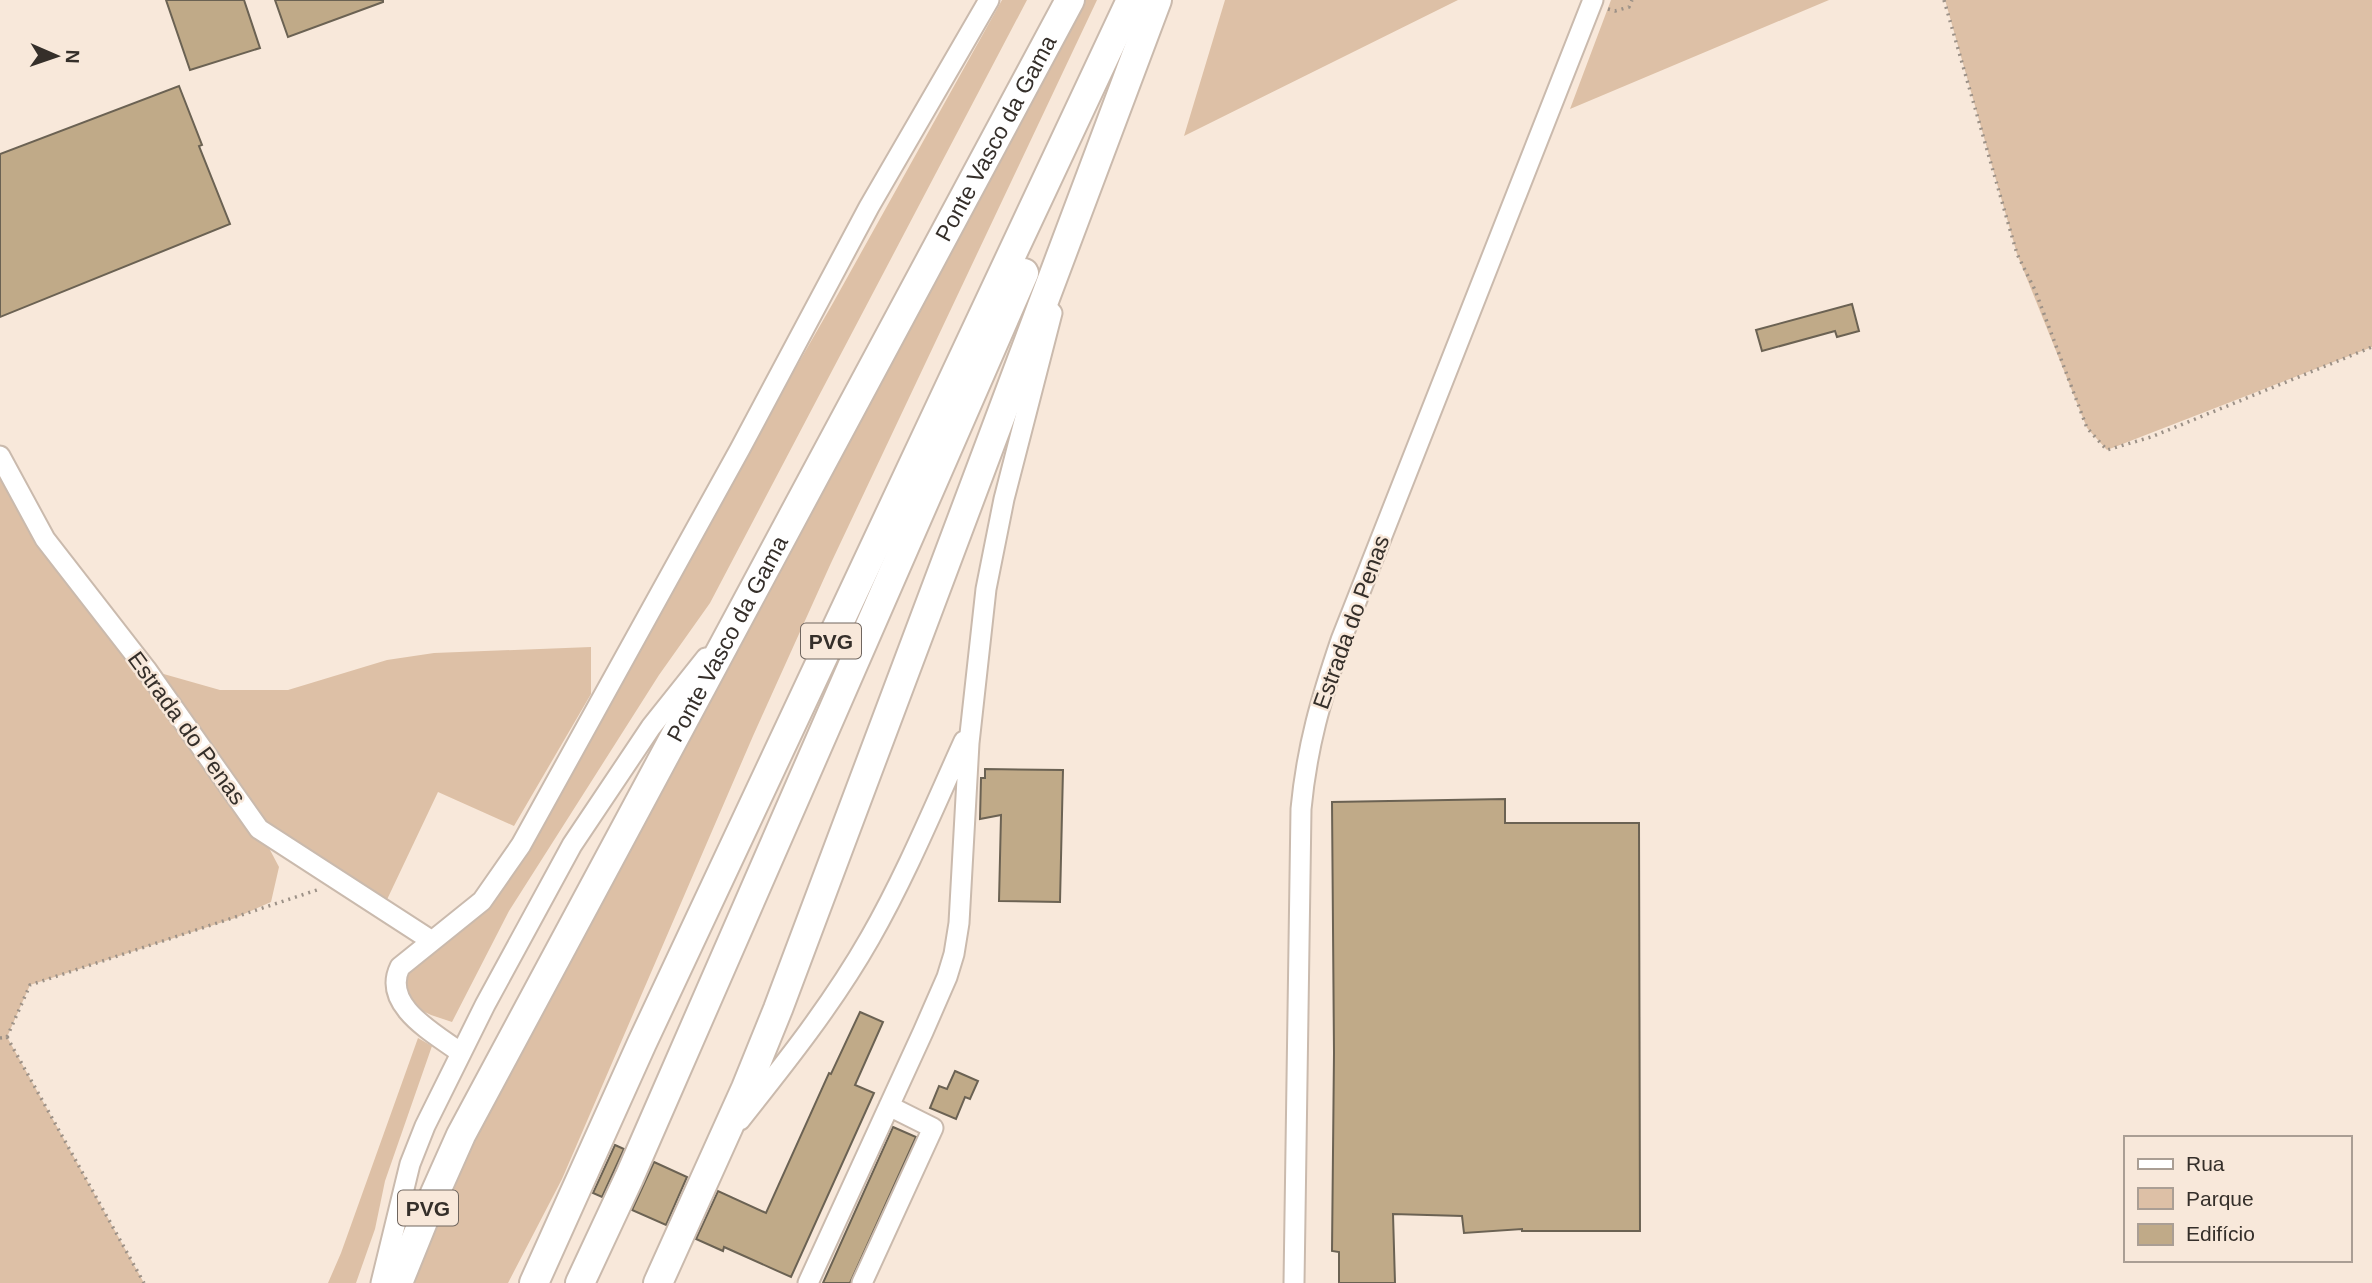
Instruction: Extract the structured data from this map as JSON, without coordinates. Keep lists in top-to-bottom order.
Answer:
{
  "streets": {
    "highway": ["Ponte Vasco da Gama", "PVG"],
    "street": ["Estrada do Penas"]
  },
  "legend": ["Rua", "Parque", "Edifício"],
  "north": "right"
}
